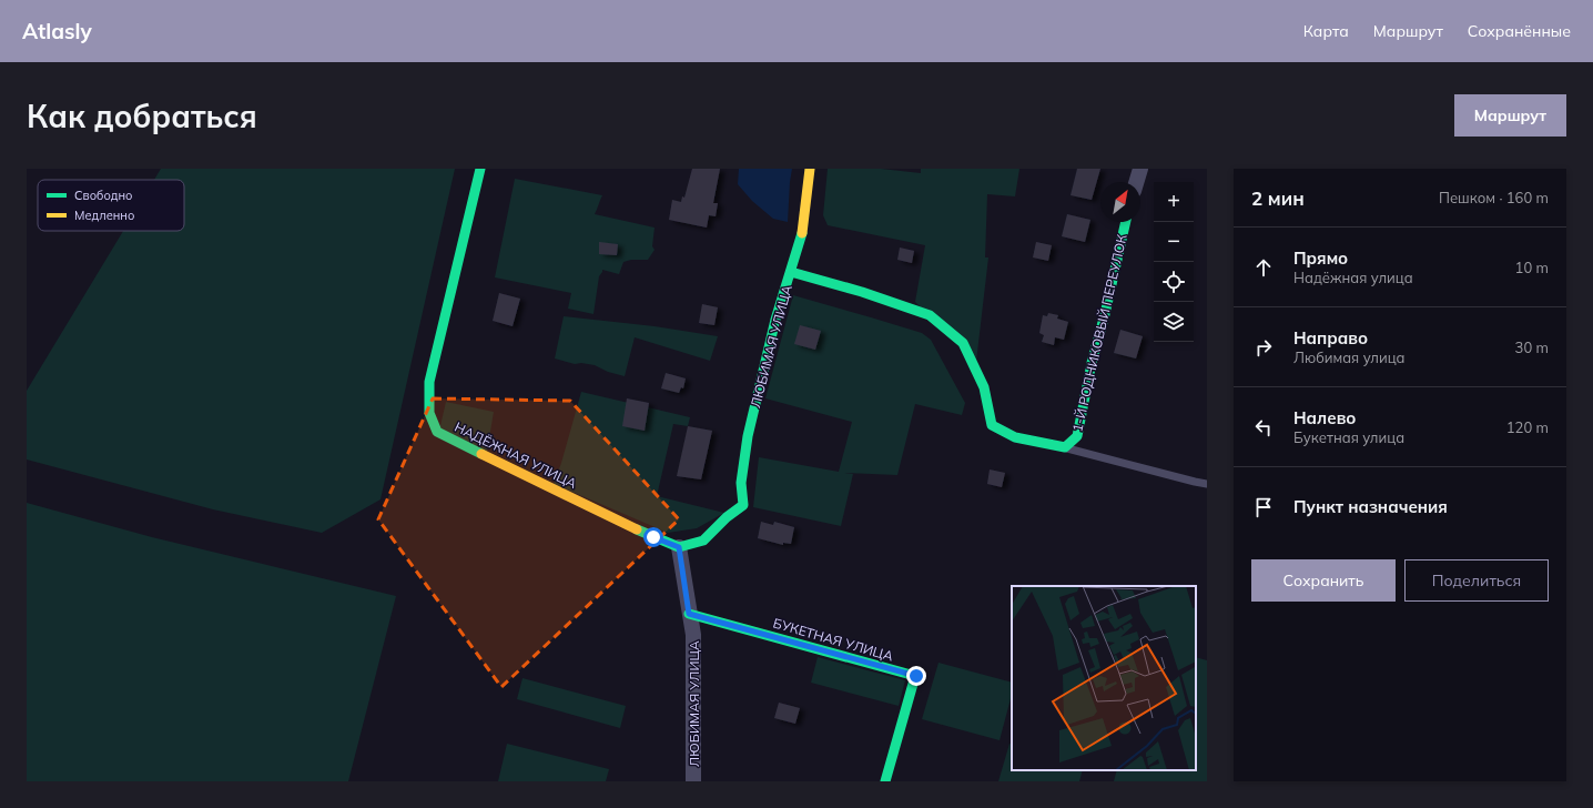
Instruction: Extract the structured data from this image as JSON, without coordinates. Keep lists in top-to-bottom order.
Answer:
{
  "streets": {
    "street": [
      "1-Й РОДНИКОВЫЙ ПЕРЕУЛОК",
      "ЛЮБИМАЯ УЛИЦА",
      "НАДЁЖНАЯ УЛИЦА",
      "БУКЕТНАЯ УЛИЦА"
    ]
  },
  "crossings": [
    ["ЛЮБИМАЯ УЛИЦА", "НАДЁЖНАЯ УЛИЦА"],
    ["ЛЮБИМАЯ УЛИЦА", "БУКЕТНАЯ УЛИЦА"]
  ],
  "legend": ["Свободно", "Медленно"],
  "north": "top right",
  "page": {
    "header": "Atlasly",
    "nav": ["Карта", "Маршрут", "Сохранённые"],
    "buttons": [
      "Маршрут",
      ["Сохранить", "Поделиться"]
    ],
    "title": "Как добраться",
    "heading": ["2 мин", "Пешком · 160 m"],
    "map_buttons": ["+", "−"],
    "list": [
      ["Прямо", "Надёжная улица", "10 m"],
      ["Направо", "Любимая улица", "30 m"],
      ["Налево", "Букетная улица", "120 m"],
      "Пункт назначения"
    ]
  }
}
